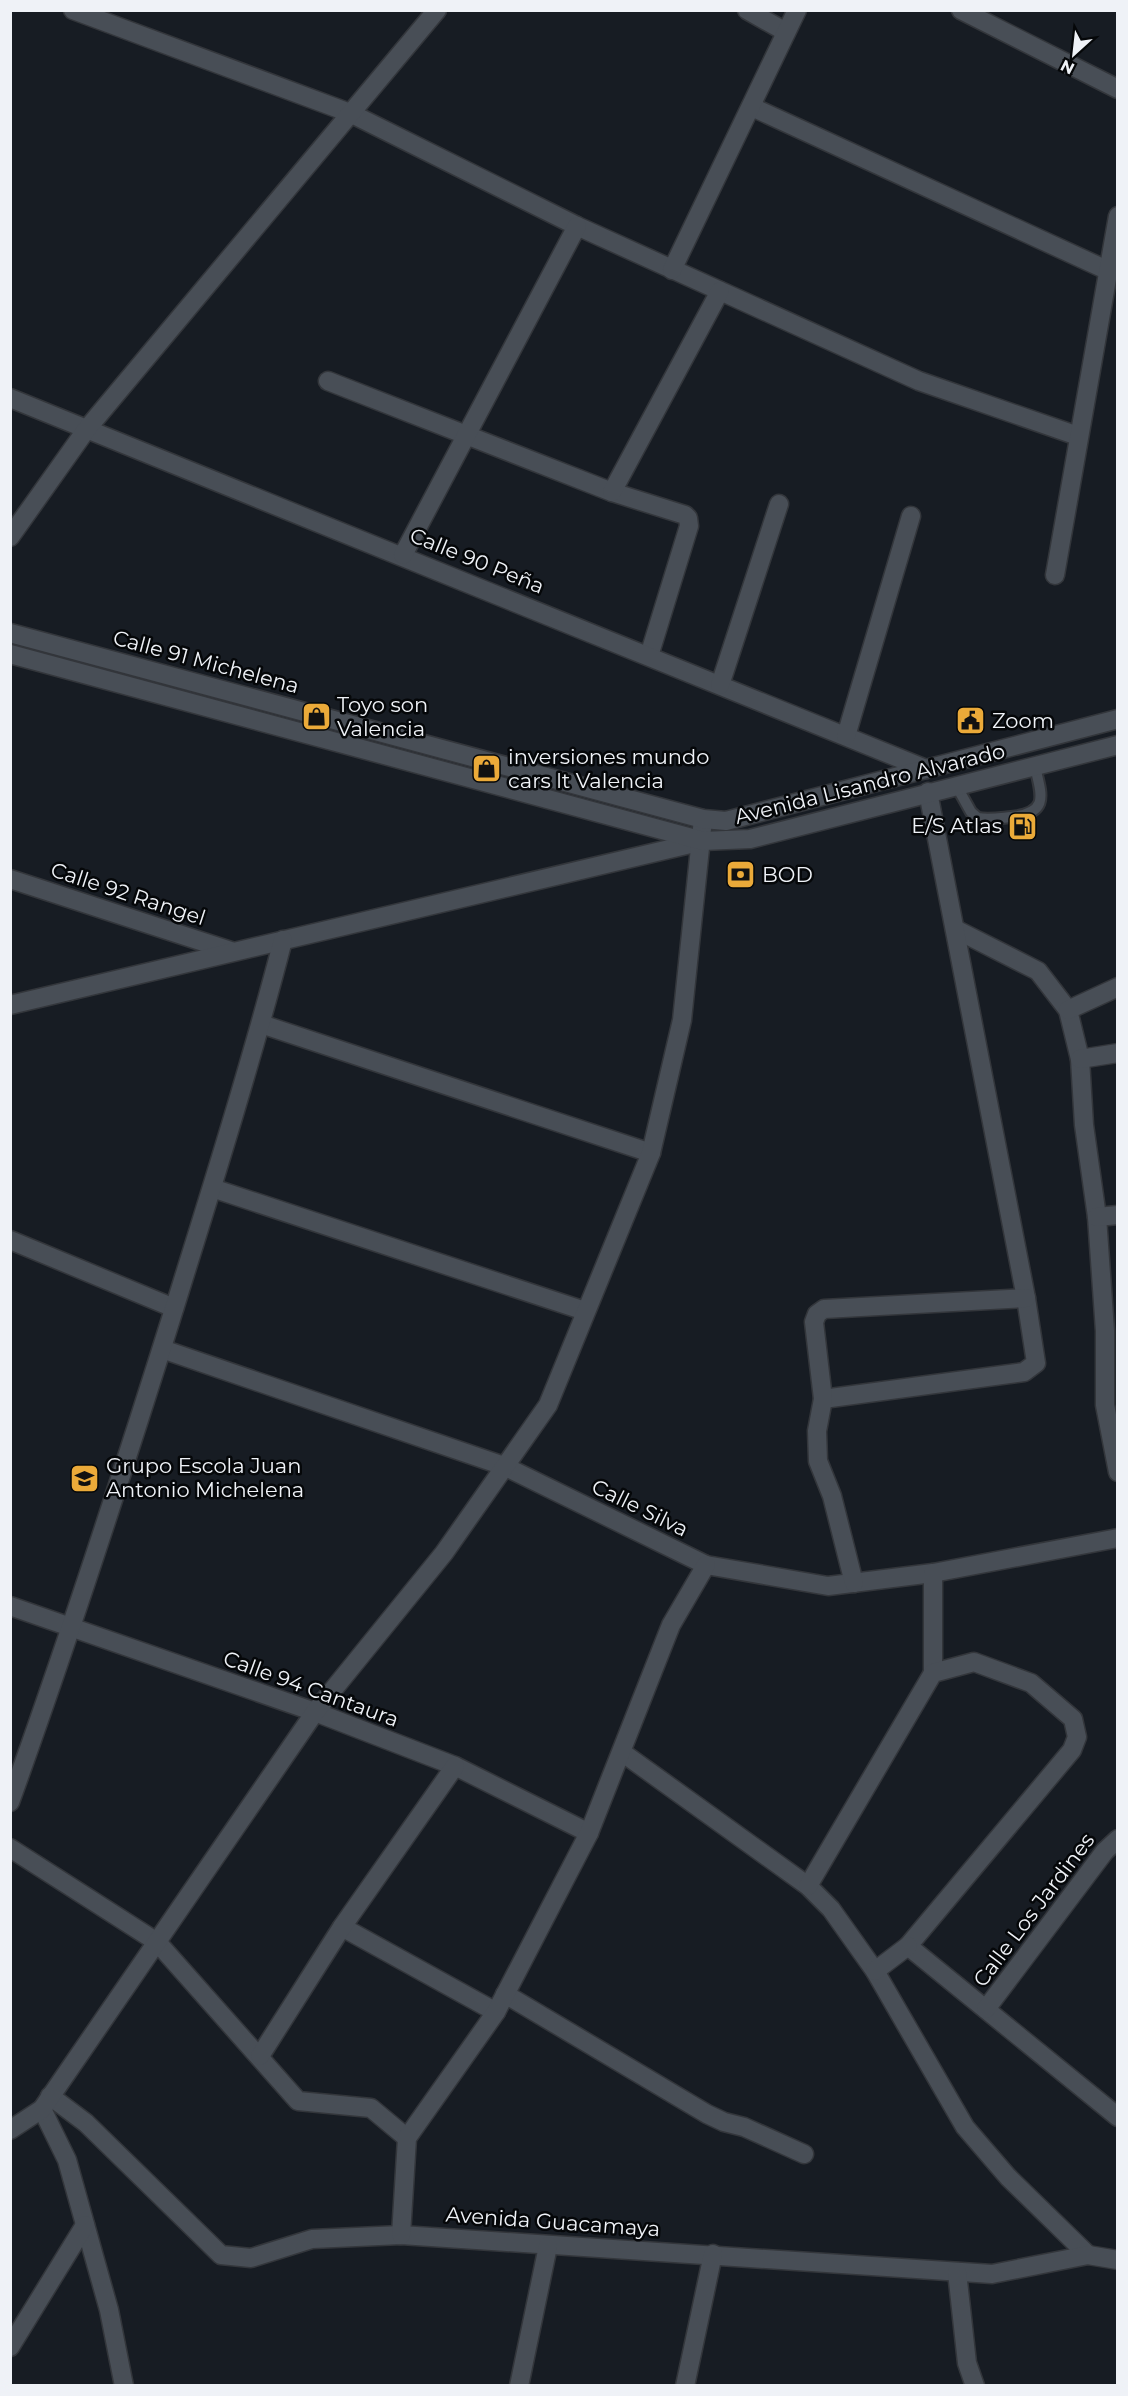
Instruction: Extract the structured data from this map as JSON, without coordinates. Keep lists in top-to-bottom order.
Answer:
{
  "streets": {
    "street": [
      "Calle 90 Peña",
      "Calle 91 Michelena",
      "Avenida Lisandro Alvarado",
      "Calle 92 Rangel",
      "Calle Silva",
      "Calle 94 Cantaura",
      "Calle Los Jardines",
      "Avenida Guacamaya"
    ]
  },
  "crossings": [
    ["Calle 90 Peña", "Avenida Lisandro Alvarado"],
    ["Calle 91 Michelena", "Avenida Lisandro Alvarado"]
  ],
  "places": {
    "shop": ["Toyo son Valencia", "inversiones mundo cars lt Valencia"],
    "public building": ["Zoom"],
    "fuel station": ["E/S Atlas"],
    "bank": ["BOD"],
    "school or university": ["Grupo Escola Juan Antonio Michelena"]
  },
  "north": "bottom left"
}
